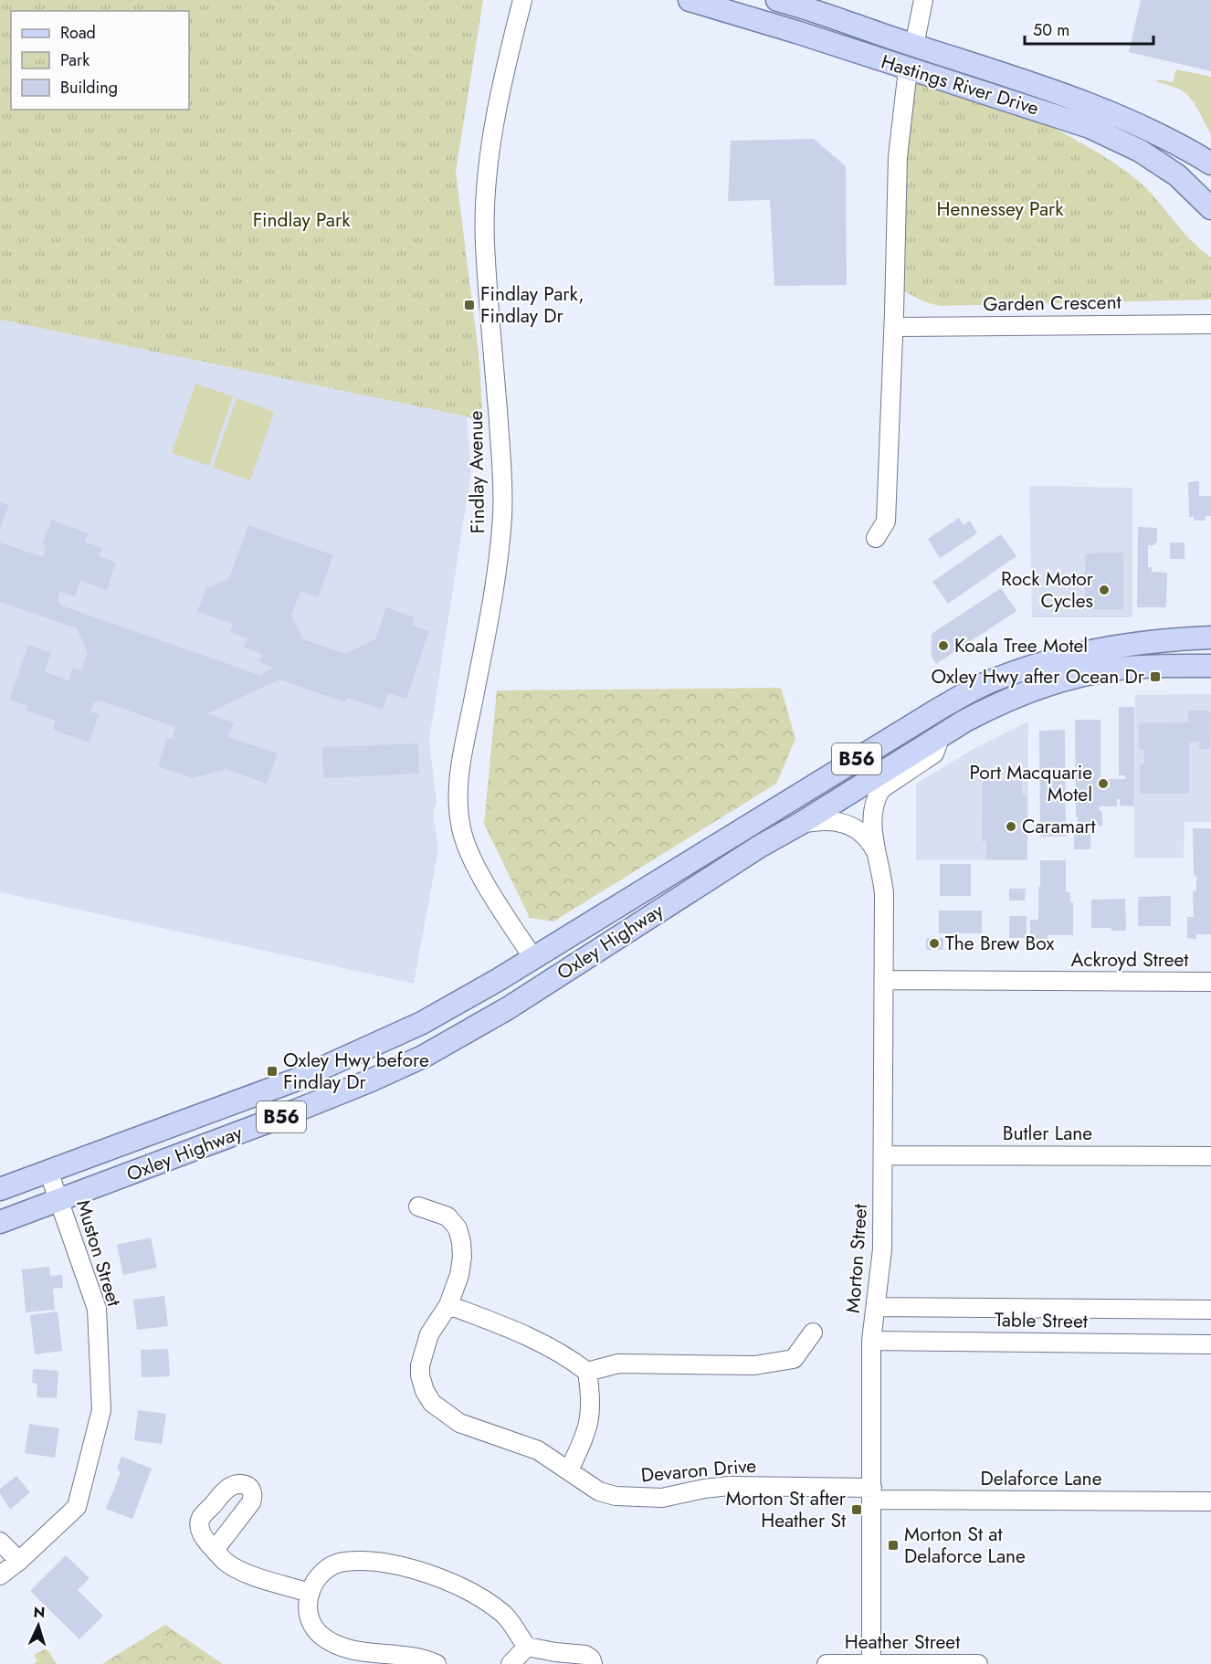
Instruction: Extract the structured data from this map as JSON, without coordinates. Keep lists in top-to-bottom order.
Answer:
{
  "streets": {
    "main road": ["Hastings River Drive", "B56", "Oxley Highway"],
    "street": [
      "Garden Crescent",
      "Findlay Avenue",
      "Ackroyd Street",
      "Butler Lane",
      "Muston Street",
      "Morton Street",
      "Table Street",
      "Devaron Drive",
      "Delaforce Lane",
      "Heather Street"
    ]
  },
  "crossings": [
    ["Findlay Avenue", "Oxley Highway"],
    ["Oxley Highway", "Muston Street"],
    ["Oxley Highway", "Morton Street"],
    ["Ackroyd Street", "Morton Street"],
    ["Butler Lane", "Morton Street"],
    ["Morton Street", "Table Street"],
    ["Morton Street", "Devaron Drive"],
    ["Morton Street", "Delaforce Lane"],
    ["Morton Street", "Heather Street"],
    ["Devaron Drive", "Delaforce Lane"]
  ],
  "parks": ["Hennessey Park", "Findlay Park"],
  "places": {
    "transit": [
      "Findlay Park, Findlay Dr",
      "Oxley Hwy after Ocean Dr",
      "Oxley Hwy before Findlay Dr",
      "Morton St after Heather St",
      "Morton St at Delaforce Lane"
    ],
    "other": [
      "Rock Motor Cycles",
      "Koala Tree Motel",
      "Port Macquarie Motel",
      "Caramart",
      "The Brew Box"
    ]
  },
  "legend": ["Road", "Park", "Building"],
  "scale_bar": "50 m",
  "north": "top"
}
